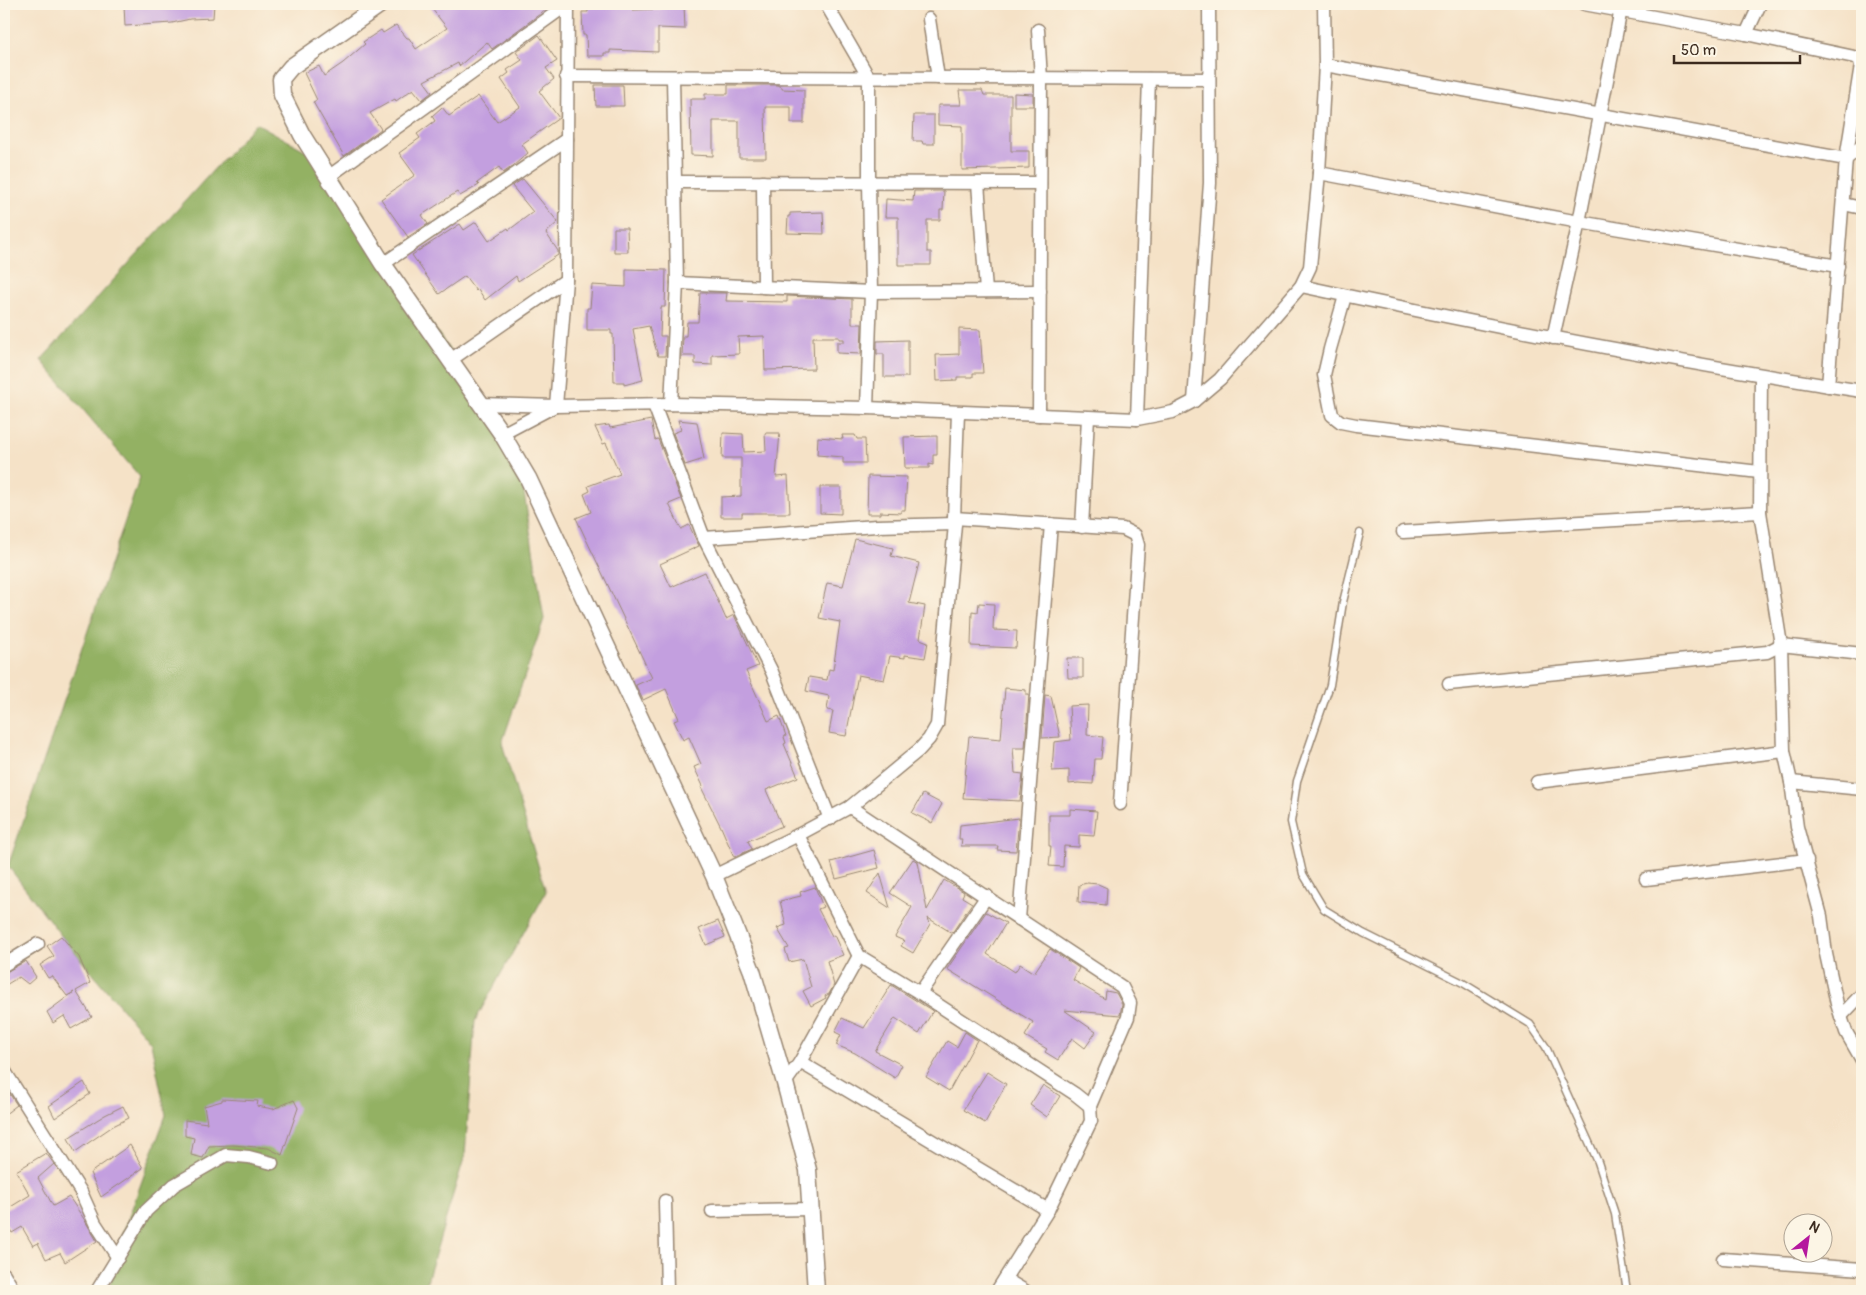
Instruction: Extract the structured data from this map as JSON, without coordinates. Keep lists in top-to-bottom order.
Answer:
{
  "scale_bar": "50 m",
  "north": "top right"
}
